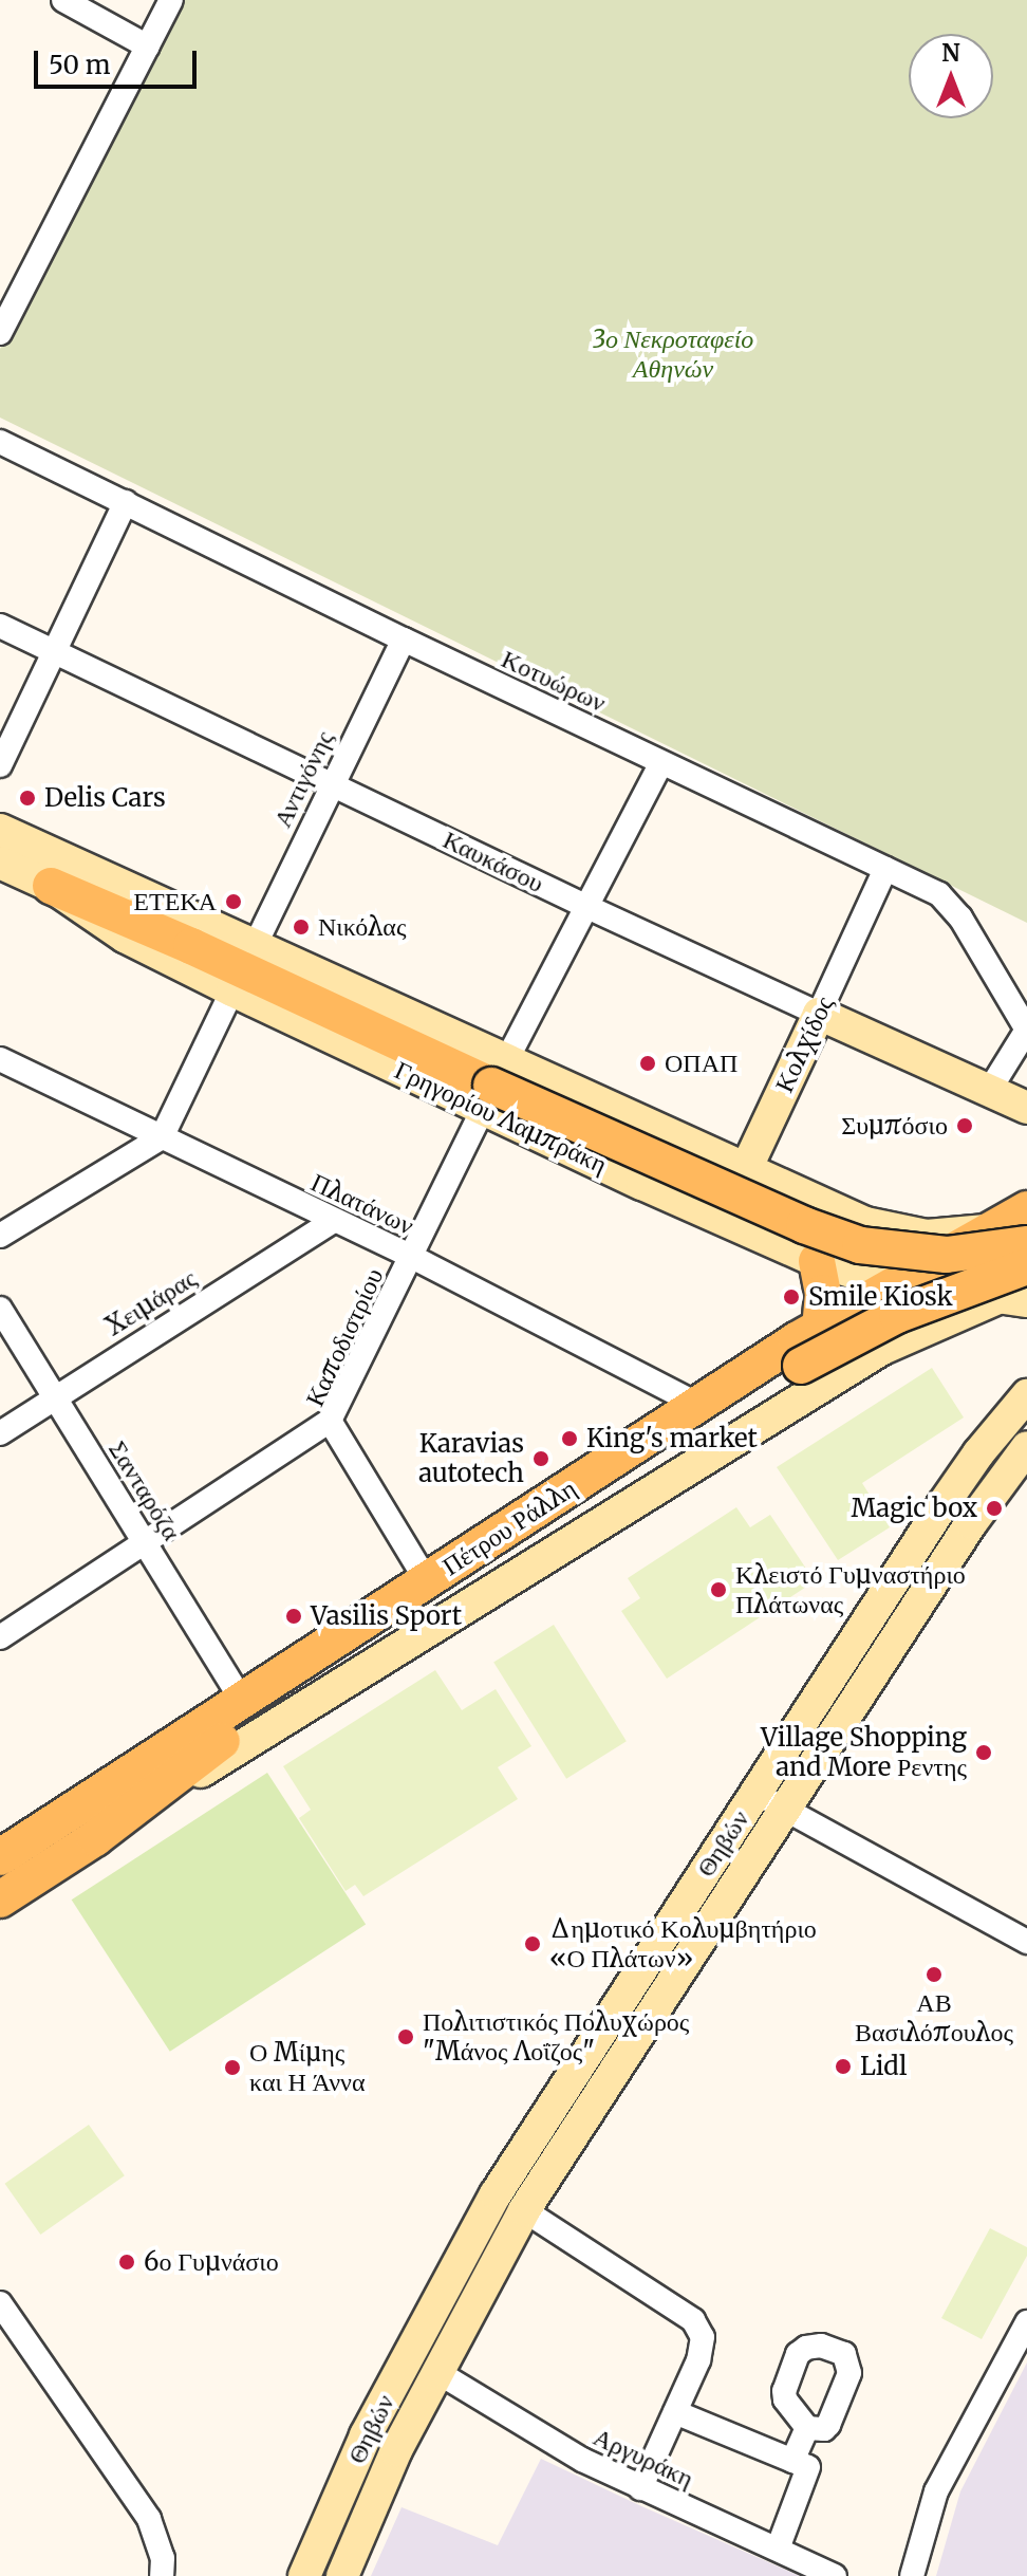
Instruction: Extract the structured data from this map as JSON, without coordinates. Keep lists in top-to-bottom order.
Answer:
{
  "streets": {
    "main road": [
      "Καυκάσου",
      "Κολχίδος",
      "Γρηγορίου Λαμπράκη",
      "Πέτρου Ράλλη",
      "Θηβών"
    ],
    "street": [
      "Κοτυώρων",
      "Αντιγόνης",
      "Πλατάνων",
      "Χειμάρας",
      "Καποδιστρίου",
      "Σανταρόζα",
      "Αργυράκη"
    ]
  },
  "crossings": [
    ["Κοτυώρων", "Αντιγόνης"],
    ["Κοτυώρων", "Κολχίδος"],
    ["Κοτυώρων", "Καποδιστρίου"],
    ["Αντιγόνης", "Καυκάσου"],
    ["Αντιγόνης", "Γρηγορίου Λαμπράκη"],
    ["Καυκάσου", "Κολχίδος"],
    ["Καυκάσου", "Καποδιστρίου"],
    ["Κολχίδος", "Γρηγορίου Λαμπράκη"],
    ["Γρηγορίου Λαμπράκη", "Καποδιστρίου"],
    ["Γρηγορίου Λαμπράκη", "Πέτρου Ράλλη"],
    ["Πλατάνων", "Χειμάρας"],
    ["Πλατάνων", "Καποδιστρίου"],
    ["Πλατάνων", "Πέτρου Ράλλη"],
    ["Χειμάρας", "Σανταρόζα"],
    ["Καποδιστρίου", "Πέτρου Ράλλη"],
    ["Σανταρόζα", "Πέτρου Ράλλη"],
    ["Θηβών", "Αργυράκη"]
  ],
  "parks": ["3ο Νεκροταφείο Αθηνών"],
  "places": [
    "Delis Cars",
    "ΕΤΕΚΑ",
    "Νικόλας",
    "ΟΠΑΠ",
    "Συμπόσιο",
    "Smile Kiosk",
    "King's market",
    "Karavias autotech",
    "Magic box",
    "Κλειστό Γυμναστήριο Πλάτωνας",
    "Vasilis Sport",
    "Village Shopping and More Ρεντης",
    "Δημοτικό Κολυμβητήριο «Ο Πλάτων»",
    "ΑΒ Βασιλόπουλος",
    "Πολιτιστικός Πολυχώρος \"Μάνος Λοΐζος\"",
    "Lidl",
    "Ο Μίμης και Η Άννα",
    "6ο Γυμνάσιο"
  ],
  "scale_bar": "50 m",
  "north": "top"
}
